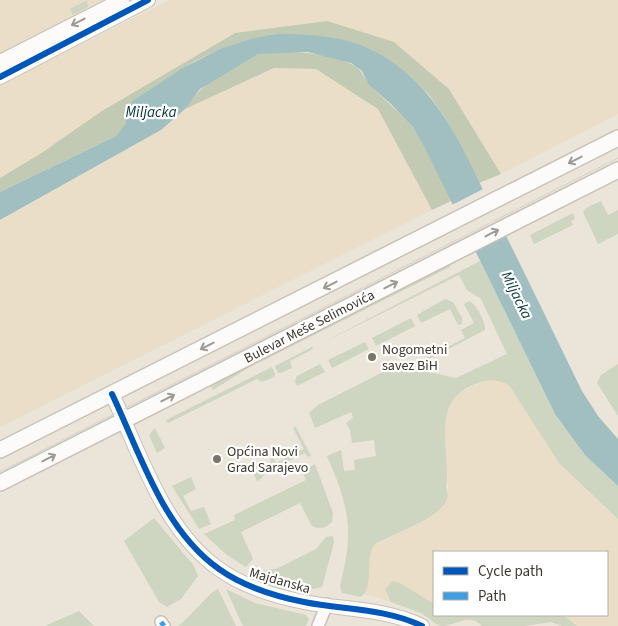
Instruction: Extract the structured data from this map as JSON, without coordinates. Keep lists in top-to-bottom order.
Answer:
{
  "streets": {
    "main road": ["Bulevar Meše Selimovića"],
    "street": ["Majdanska"]
  },
  "crossings": [
    ["Bulevar Meše Selimovića", "Majdanska"]
  ],
  "water": ["Miljacka"],
  "places": ["Nogometni savez BiH", "Općina Novi Grad Sarajevo"],
  "legend": ["Cycle path", "Path"]
}
